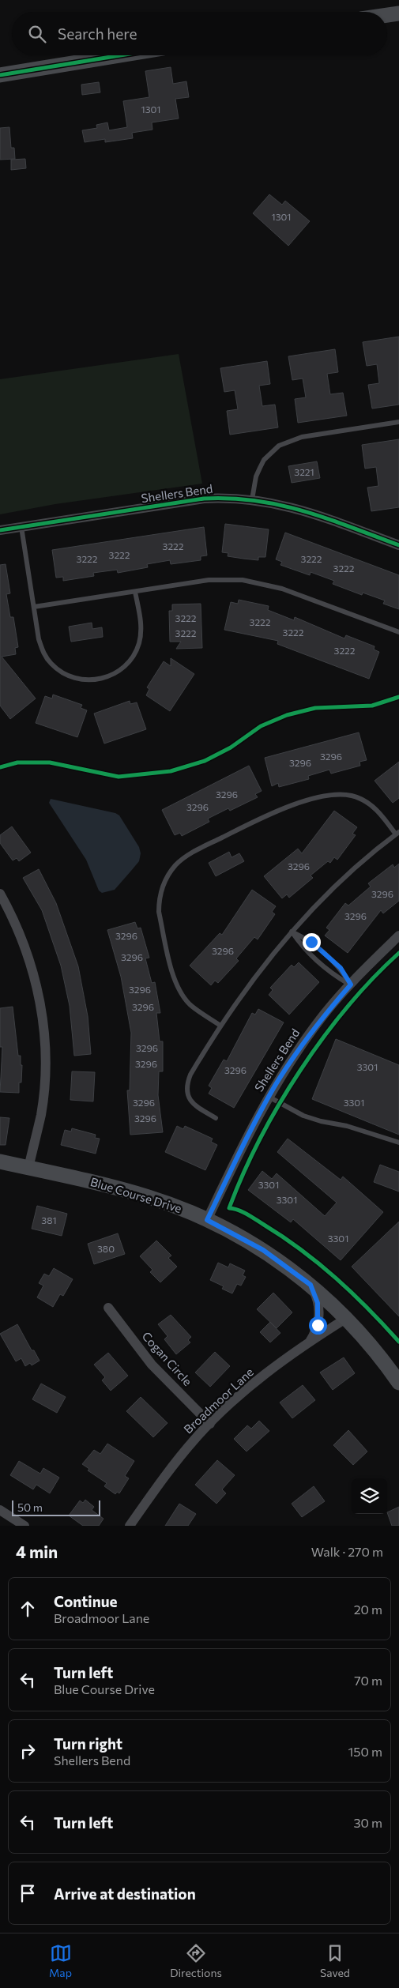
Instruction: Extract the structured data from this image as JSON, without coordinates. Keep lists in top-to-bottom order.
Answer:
{
  "streets": {
    "main road": ["Blue Course Drive"],
    "street": ["Shellers Bend", "Cogan Circle", "Broadmoor Lane"]
  },
  "crossings": [
    ["Shellers Bend", "Blue Course Drive"],
    ["Blue Course Drive", "Broadmoor Lane"],
    ["Cogan Circle", "Broadmoor Lane"]
  ],
  "house_numbers": [
    "1301",
    "1301",
    "3221",
    "3222",
    "3222",
    "3222",
    "3222",
    "3222",
    "3222",
    "3222",
    "3222",
    "3222",
    "3222",
    "3296",
    "3296",
    "3296",
    "3296",
    "3296",
    "3296",
    "3296",
    "3296",
    "3296",
    "3296",
    "3296",
    "3296",
    "3296",
    "3296",
    "3301",
    "3296",
    "3296",
    "3301",
    "3296",
    "3301",
    "3301",
    "381",
    "3301",
    "380"
  ],
  "scale_bar": "50 m",
  "page": {
    "search": "Search here",
    "scale": "50 m",
    "heading": ["4 min", "Walk · 270 m"],
    "list": [
      ["Continue", "Broadmoor Lane", "20 m"],
      ["Turn left", "Blue Course Drive", "70 m"],
      ["Turn right", "Shellers Bend", "150 m"],
      ["Turn left", "30 m"],
      "Arrive at destination"
    ],
    "nav": ["Map", "Directions", "Saved"]
  }
}
